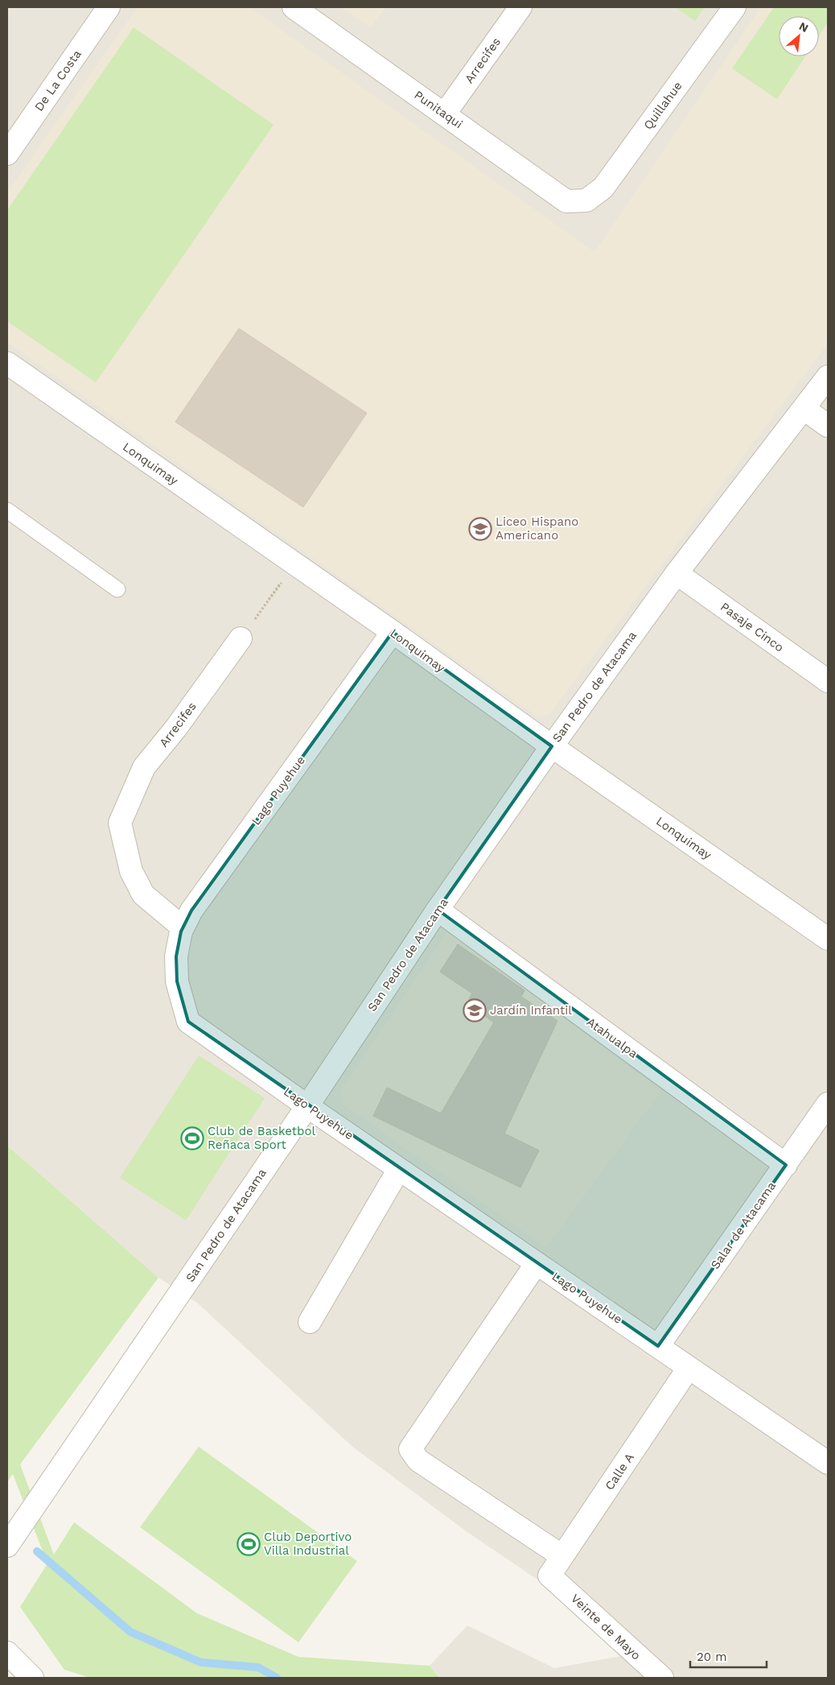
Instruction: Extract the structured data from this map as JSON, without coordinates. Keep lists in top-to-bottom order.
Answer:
{
  "streets": {
    "street": [
      "Arrecifes",
      "De La Costa",
      "Quillahue",
      "Punitaqui",
      "Lonquimay",
      "Pasaje Cinco",
      "San Pedro de Atacama",
      "Lago Puyehue",
      "Atahualpa",
      "Salar de Atacama",
      "Calle A",
      "Veinte de Mayo"
    ]
  },
  "crossings": [
    ["Arrecifes", "Punitaqui"],
    ["Arrecifes", "Lago Puyehue"],
    ["Quillahue", "Punitaqui"],
    ["Lonquimay", "San Pedro de Atacama"],
    ["Lonquimay", "Lago Puyehue"],
    ["Pasaje Cinco", "San Pedro de Atacama"],
    ["San Pedro de Atacama", "Lago Puyehue"],
    ["San Pedro de Atacama", "Atahualpa"],
    ["Lago Puyehue", "Salar de Atacama"],
    ["Lago Puyehue", "Calle A"],
    ["Atahualpa", "Salar de Atacama"],
    ["Calle A", "Veinte de Mayo"]
  ],
  "places": {
    "school or university": ["Liceo Hispano Americano", "Jardín Infantil"],
    "sports": ["Club de Basketbol Reñaca Sport", "Club Deportivo Villa Industrial"]
  },
  "scale_bar": "20 m",
  "north": "top right"
}
